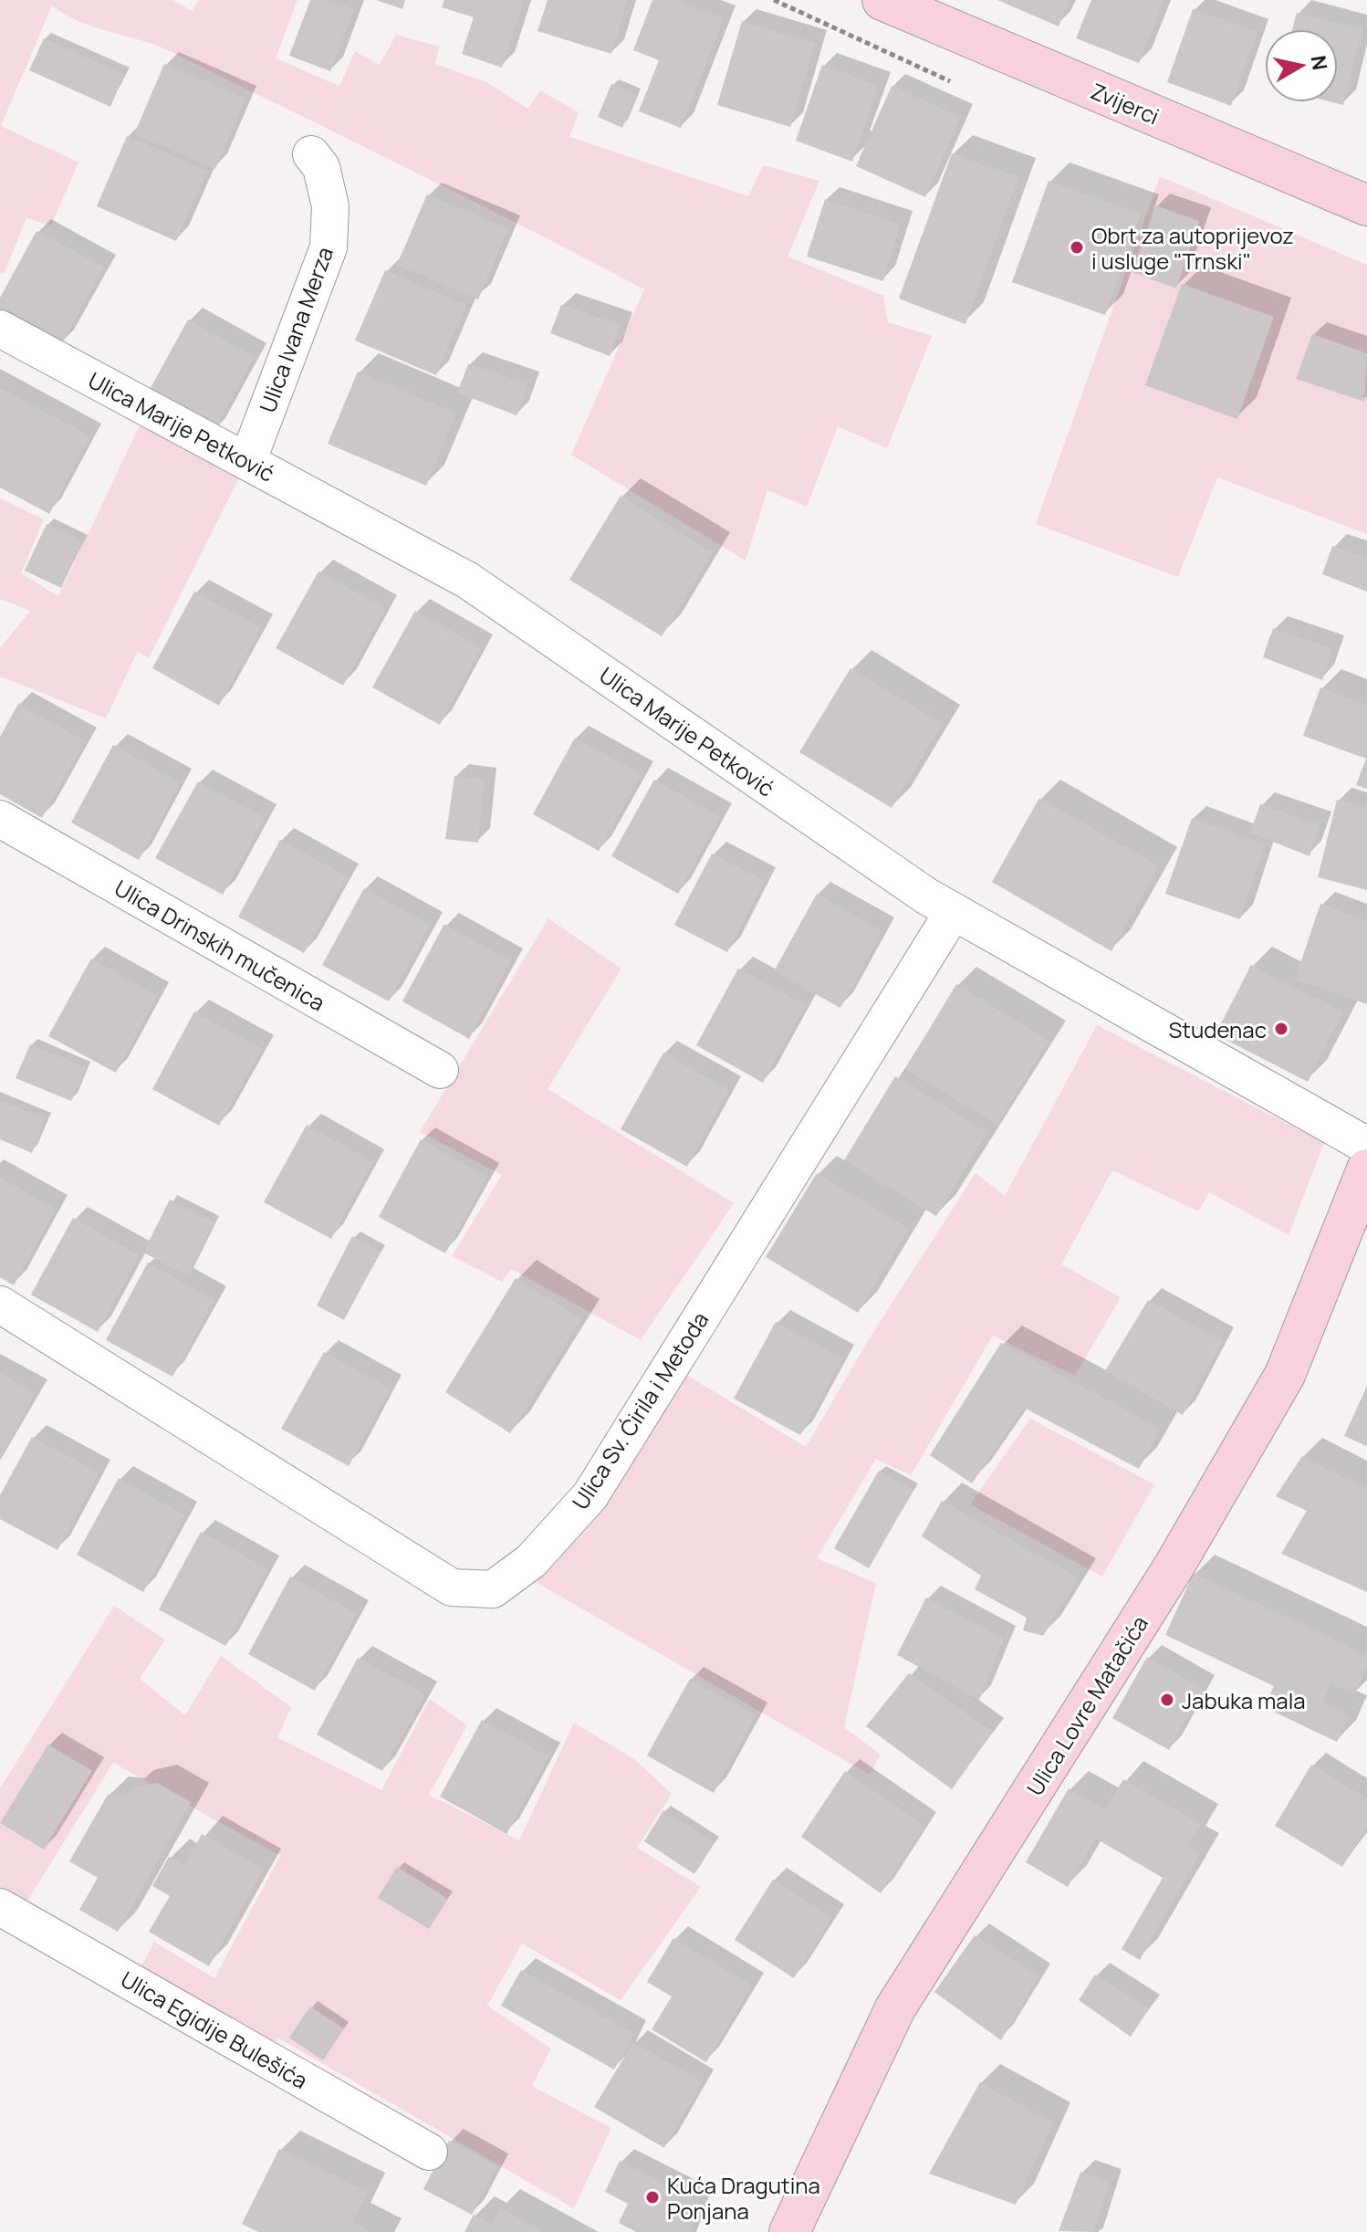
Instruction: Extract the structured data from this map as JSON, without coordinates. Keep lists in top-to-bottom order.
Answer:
{
  "streets": {
    "main road": ["Zvijerci", "Ulica Lovre Matačića"],
    "street": [
      "Ulica Ivana Merza",
      "Ulica Marije Petković",
      "Ulica Drinskih mučenica",
      "Ulica Sv. Ćirila i Metoda",
      "Ulica Egidije Bulešića"
    ]
  },
  "crossings": [
    ["Ulica Ivana Merza", "Ulica Marije Petković"],
    ["Ulica Marije Petković", "Ulica Sv. Ćirila i Metoda"]
  ],
  "places": [
    "Obrt za autoprijevoz i usluge \"Trnski\"",
    "Studenac",
    "Jabuka mala",
    "Kuća Dragutina Ponjana"
  ],
  "north": "right"
}
